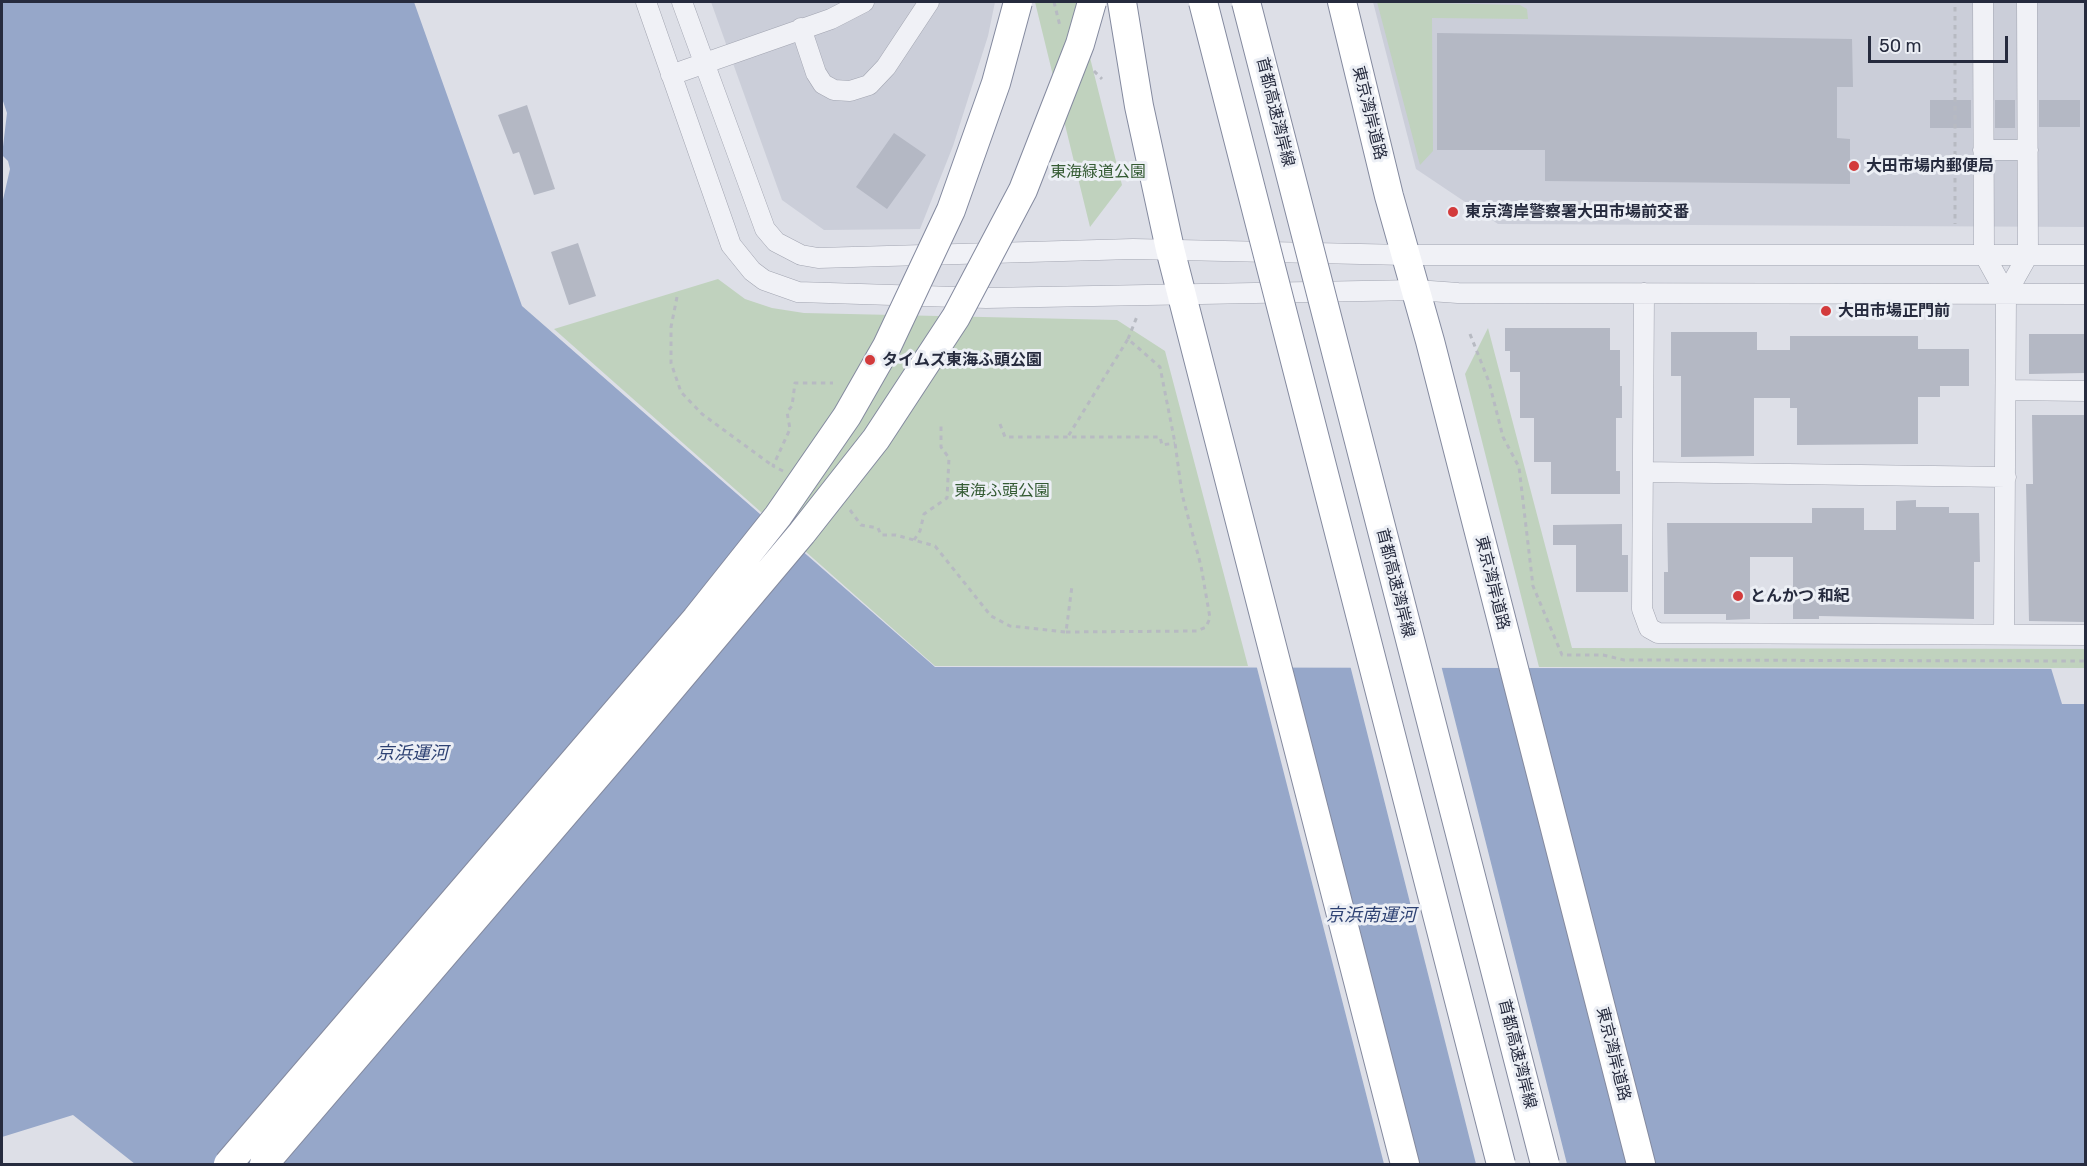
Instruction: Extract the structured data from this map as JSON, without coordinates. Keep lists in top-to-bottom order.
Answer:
{
  "streets": {
    "highway": ["首都高速湾岸線", "東京湾岸道路"]
  },
  "water": ["京浜運河", "京浜南運河"],
  "parks": ["東海緑道公園", "東海ふ頭公園"],
  "places": [
    "大田市場内郵便局",
    "東京湾岸警察署大田市場前交番",
    "大田市場正門前",
    "タイムズ東海ふ頭公園",
    "とんかつ 和紀"
  ],
  "scale_bar": "50 m"
}
